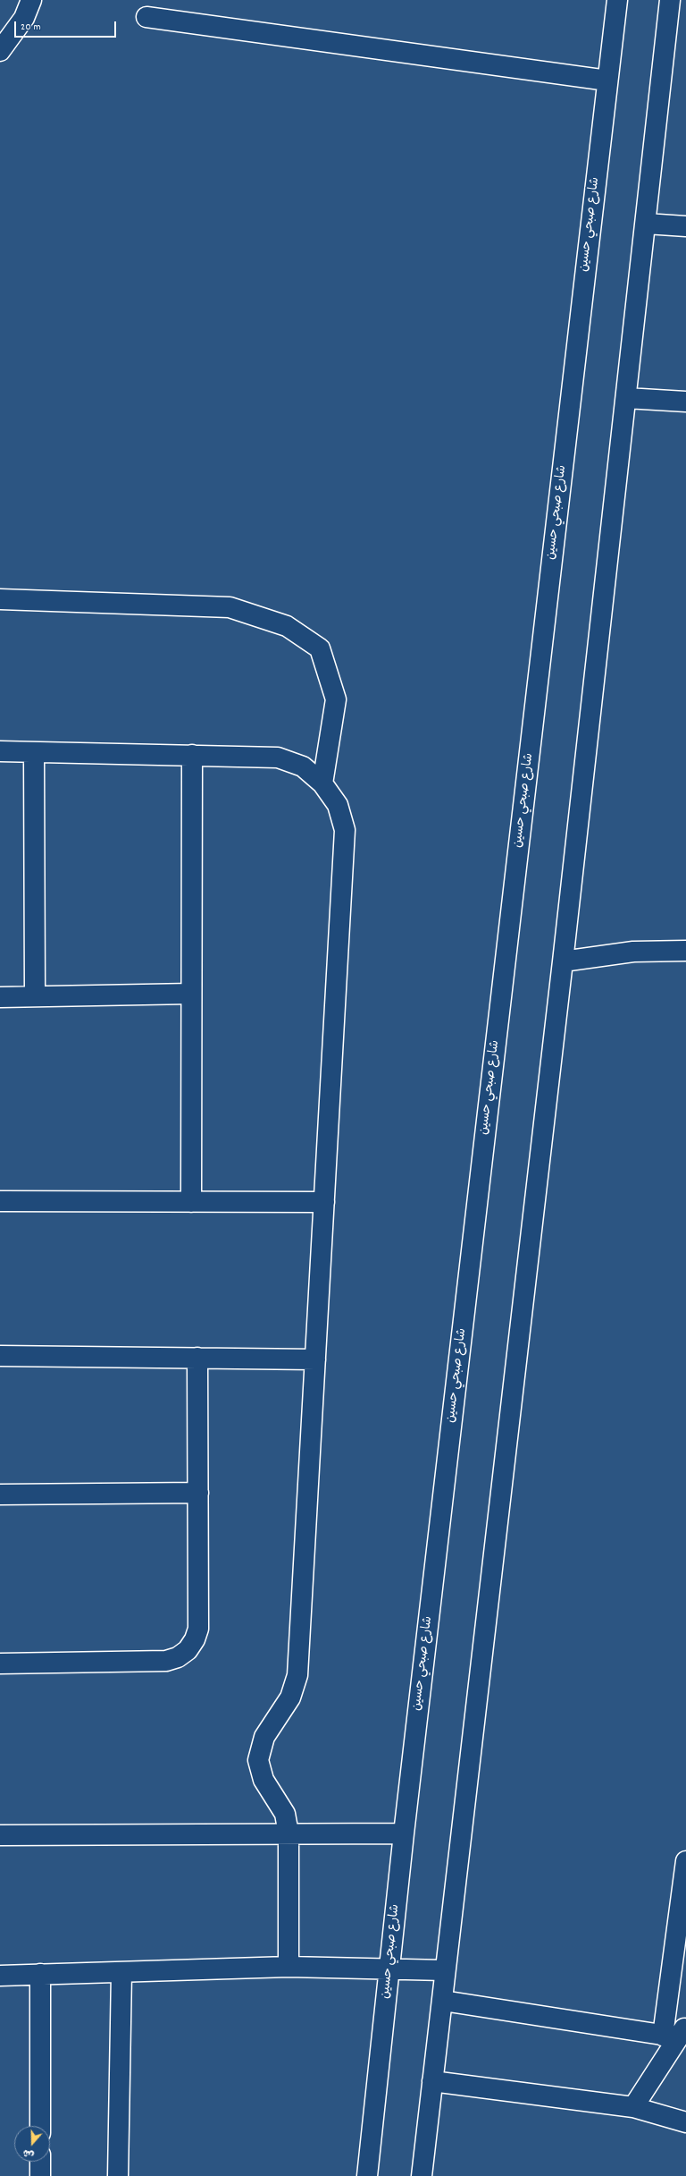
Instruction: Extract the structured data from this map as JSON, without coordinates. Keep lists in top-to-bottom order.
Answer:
{
  "streets": {
    "street": ["شارع صبحي حسين"]
  },
  "scale_bar": "20 m",
  "north": "bottom"
}
